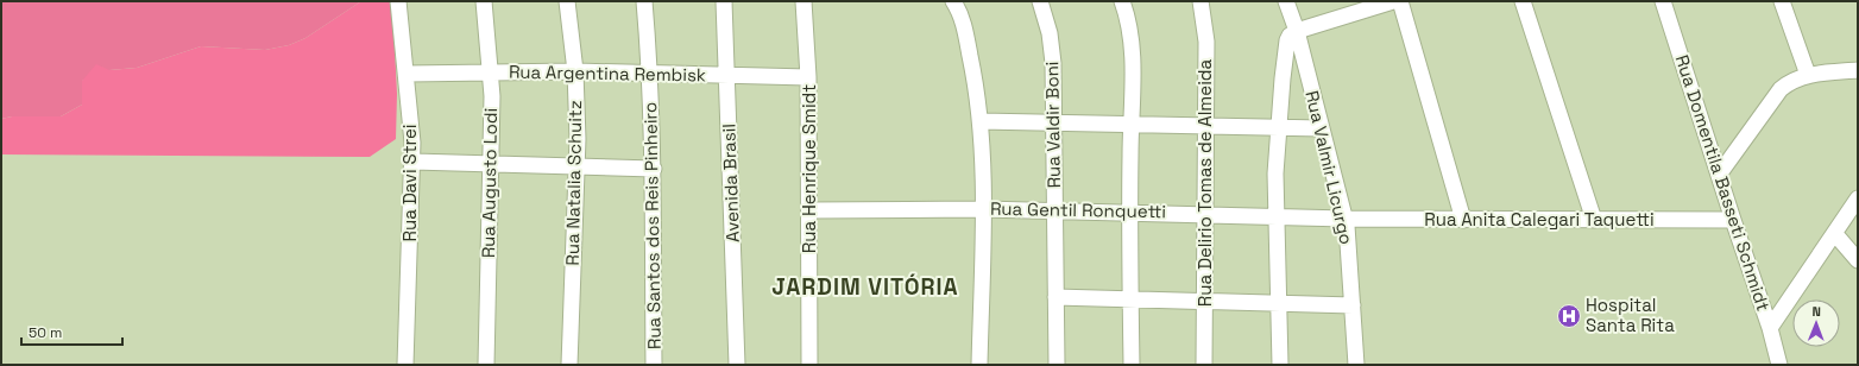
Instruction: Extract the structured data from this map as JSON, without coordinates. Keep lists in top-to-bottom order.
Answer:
{
  "streets": {
    "street": [
      "Rua Argentina Rembisk",
      "Rua Valdir Boni",
      "Rua Valmir Licurgo",
      "Rua Henrique Smidt",
      "Rua Davi Strei",
      "Rua Augusto Lodi",
      "Rua Natalia Schuitz",
      "Avenida Brasil",
      "Rua Delirio Tomas de Almeida",
      "Rua Domentila Basseti Schmidt",
      "Rua Gentil Ronquetti",
      "Rua Anita Calegari Taquetti",
      "Rua Santos dos Reis Pinheiro"
    ]
  },
  "crossings": [
    ["Rua Argentina Rembisk", "Rua Henrique Smidt"],
    ["Rua Argentina Rembisk", "Rua Davi Strei"],
    ["Rua Argentina Rembisk", "Rua Augusto Lodi"],
    ["Rua Argentina Rembisk", "Rua Natalia Schuitz"],
    ["Rua Argentina Rembisk", "Avenida Brasil"],
    ["Rua Argentina Rembisk", "Rua Santos dos Reis Pinheiro"],
    ["Rua Valdir Boni", "Rua Gentil Ronquetti"],
    ["Rua Valmir Licurgo", "Rua Gentil Ronquetti"],
    ["Rua Valmir Licurgo", "Rua Anita Calegari Taquetti"],
    ["Rua Henrique Smidt", "Rua Gentil Ronquetti"],
    ["Rua Delirio Tomas de Almeida", "Rua Gentil Ronquetti"],
    ["Rua Domentila Basseti Schmidt", "Rua Anita Calegari Taquetti"],
    ["Rua Gentil Ronquetti", "Rua Anita Calegari Taquetti"]
  ],
  "districts": ["JARDIM VITÓRIA"],
  "places": {
    "hospital": ["Hospital Santa Rita"]
  },
  "scale_bar": "50 m",
  "north": "top"
}
